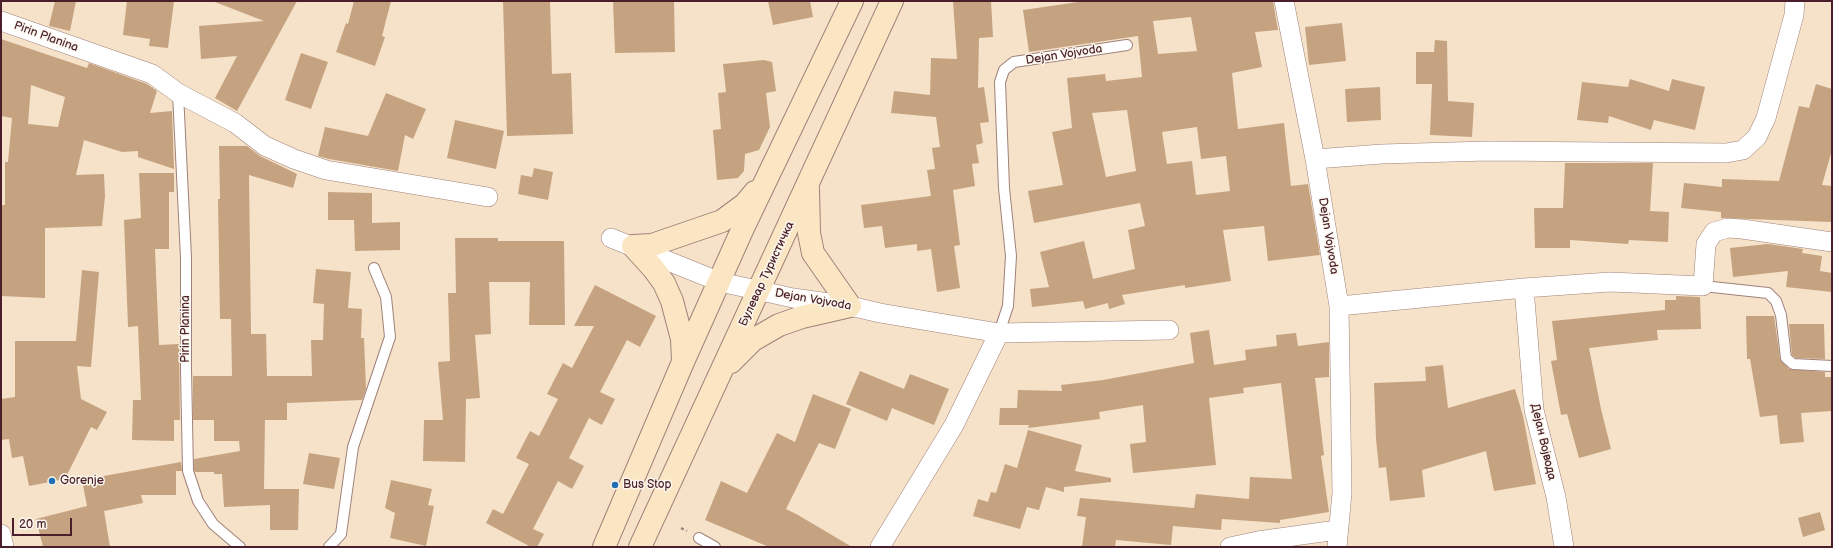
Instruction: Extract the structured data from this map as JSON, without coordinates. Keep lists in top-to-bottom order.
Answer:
{
  "streets": {
    "main road": ["Булевар Туристичка"],
    "street": ["Pirin Planina", "Dejan Vojvoda", "Дејан Војвода"]
  },
  "crossings": [
    ["Dejan Vojvoda", "Булевар Туристичка"]
  ],
  "places": ["Gorenje", "Bus Stop"],
  "scale_bar": "20 m"
}
